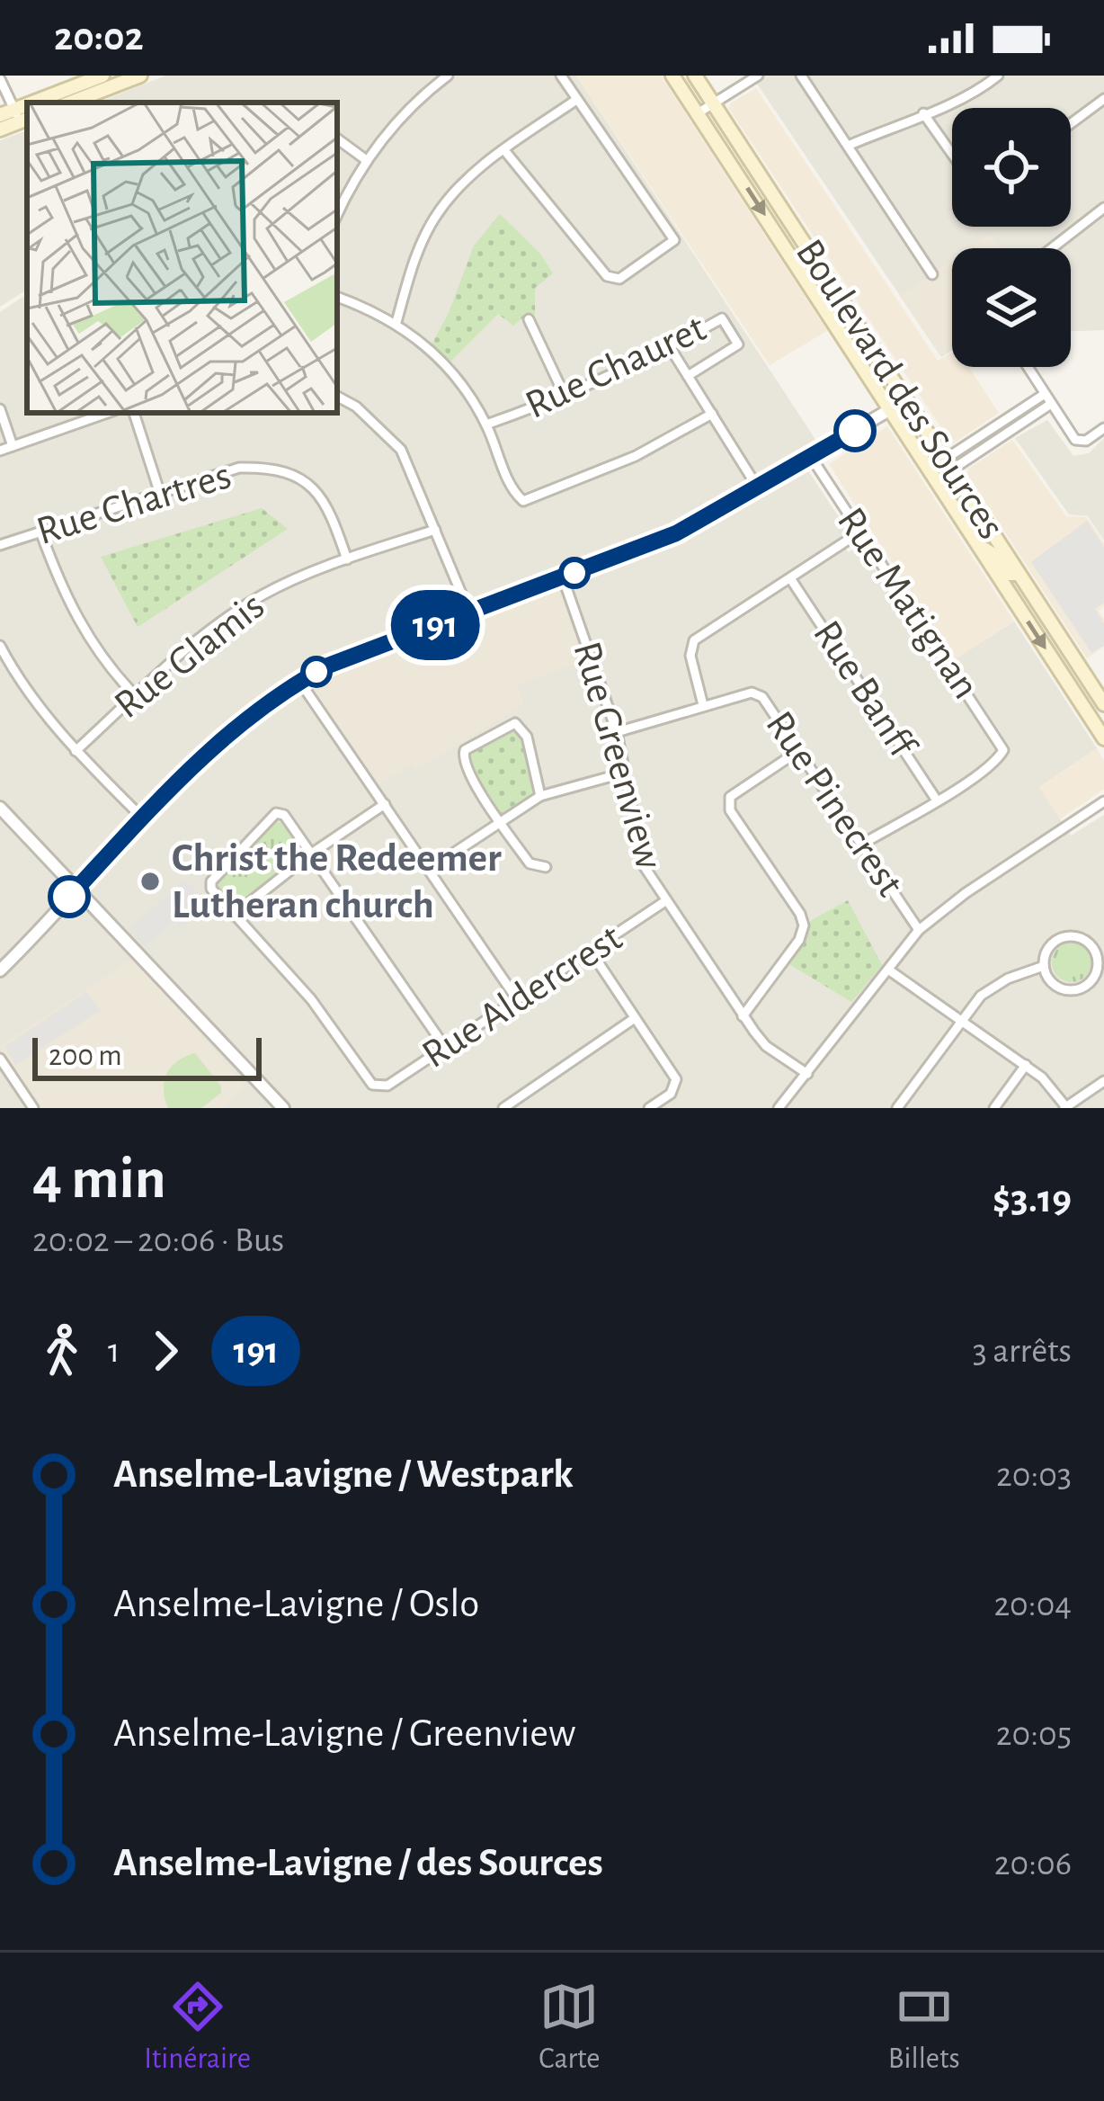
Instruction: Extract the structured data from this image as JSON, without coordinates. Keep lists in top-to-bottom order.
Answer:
{
  "streets": {
    "main road": ["Boulevard des Sources"],
    "street": [
      "Rue Chauret",
      "Rue Chartres",
      "Rue Matignan",
      "Rue Glamis",
      "Rue Banff",
      "Rue Greenview",
      "Rue Pinecrest",
      "Rue Aldercrest"
    ]
  },
  "crossings": [
    ["Rue Chartres", "Rue Glamis"],
    ["Rue Matignan", "Rue Banff"],
    ["Rue Greenview", "Rue Pinecrest"],
    ["Rue Greenview", "Rue Aldercrest"]
  ],
  "places": ["Christ the Redeemer Lutheran church"],
  "lines": ["bus line 191"],
  "scale_bar": "200 m",
  "page": {
    "status": "20:02",
    "on_map": "191",
    "scale": "200 m",
    "heading": ["4 min", "20:02 – 20:06 · Bus", "$3.19"],
    "legs": ["1", "191", "3 arrêts"],
    "list": [
      {
        "name": "Anselme-Lavigne / Westpark",
        "value": "20:03"
      },
      {
        "name": "Anselme-Lavigne / Oslo",
        "value": "20:04"
      },
      {
        "name": "Anselme-Lavigne / Greenview",
        "value": "20:05"
      },
      {
        "name": "Anselme-Lavigne / des Sources",
        "value": "20:06"
      }
    ],
    "tabs": ["Itinéraire", "Carte", "Billets"]
  }
}
